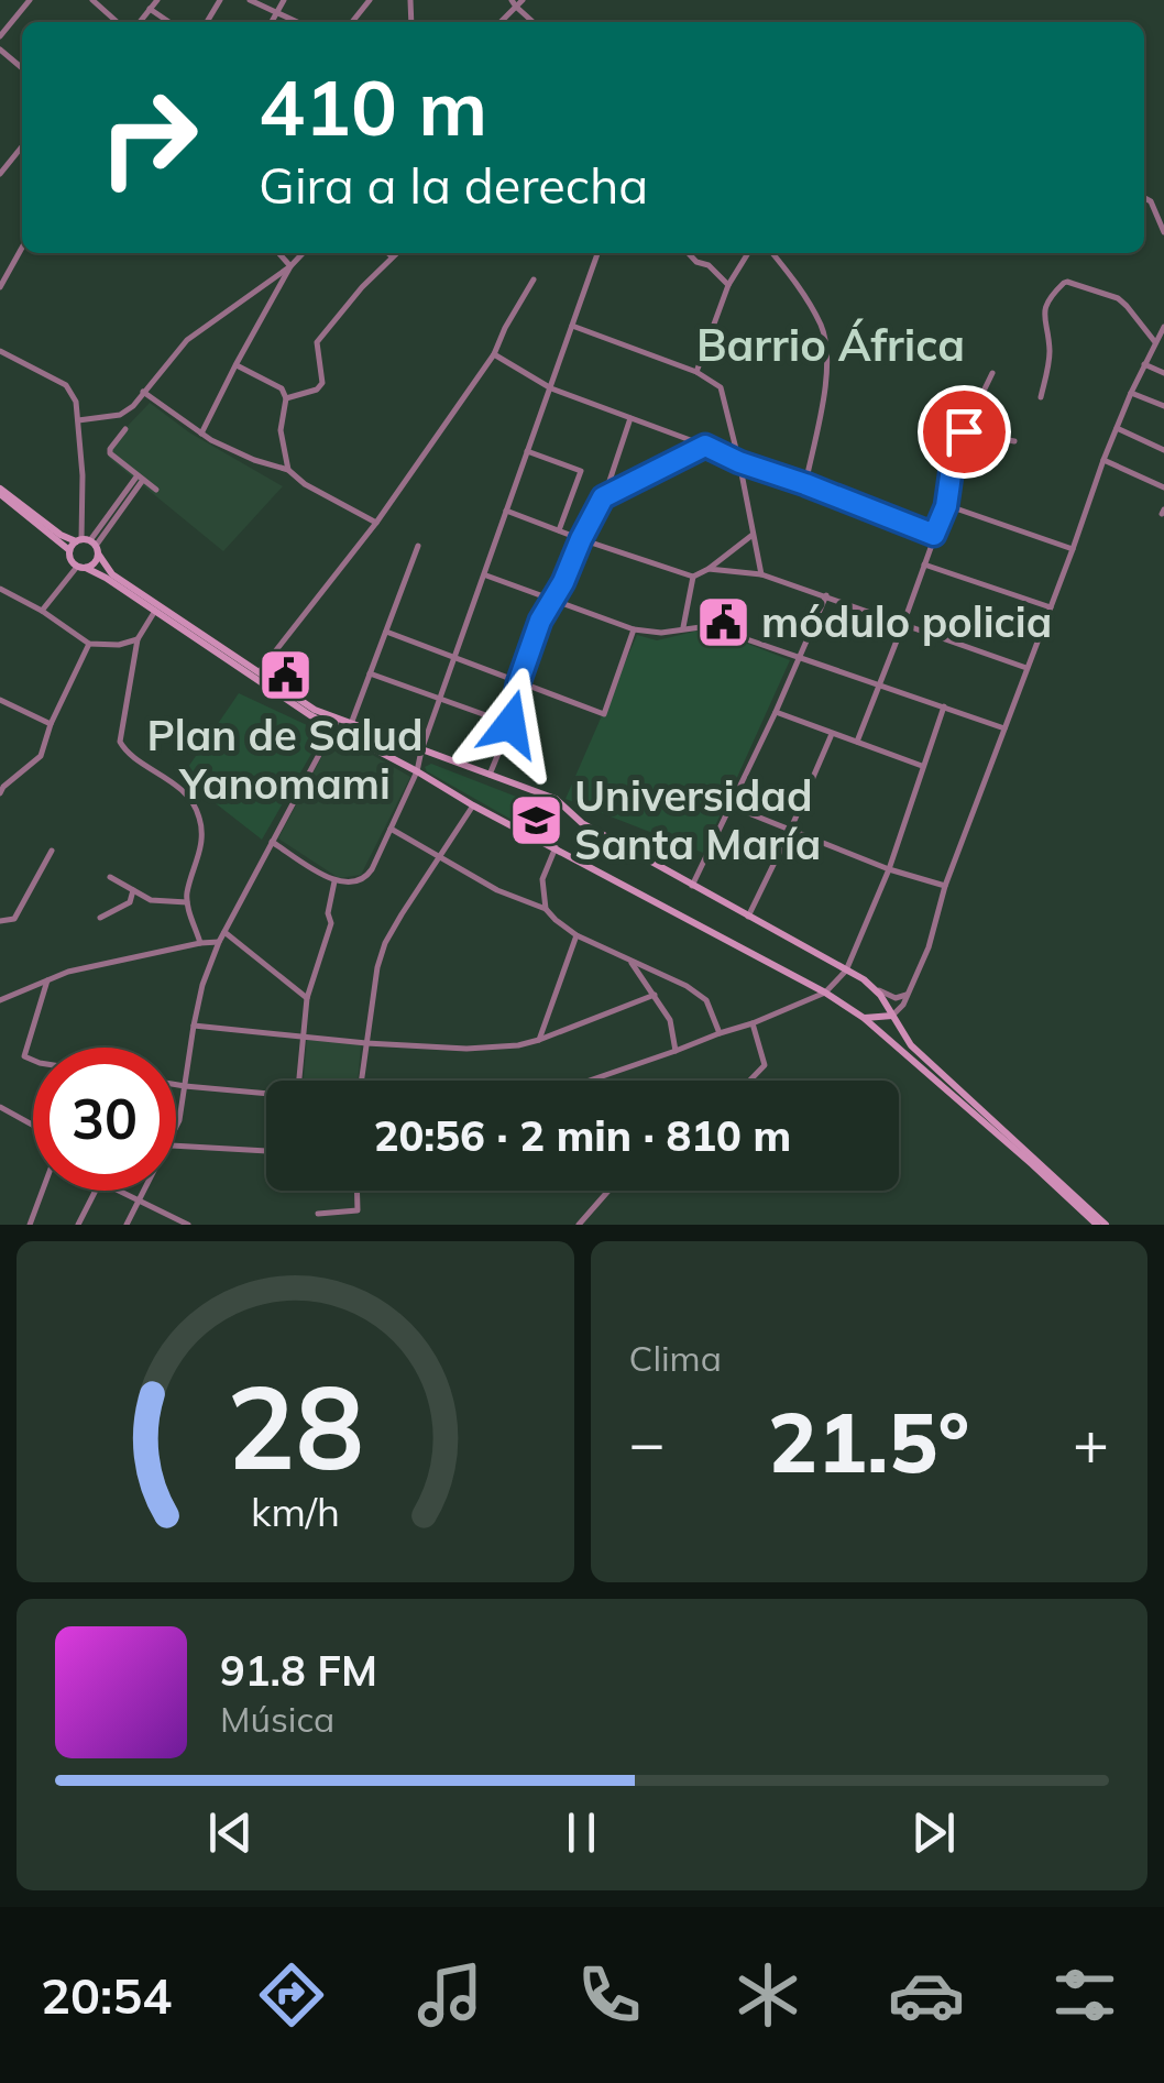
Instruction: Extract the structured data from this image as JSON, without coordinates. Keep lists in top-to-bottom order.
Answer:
{
  "districts": ["Barrio África"],
  "places": {
    "public building": ["módulo policia", "Plan de Salud Yanomami"],
    "school or university": ["Universidad Santa María"]
  },
  "page": {
    "turn": ["410 m", "Gira a la derecha"],
    "limit": "30",
    "trip": "20:56 · 2 min · 810 m",
    "tile": "Clima",
    "heat": ["−", "21.5°", "+"],
    "song": ["91.8 FM", "Música"],
    "tabs": "20:54",
    "gauge": ["28", "km/h"]
  }
}
